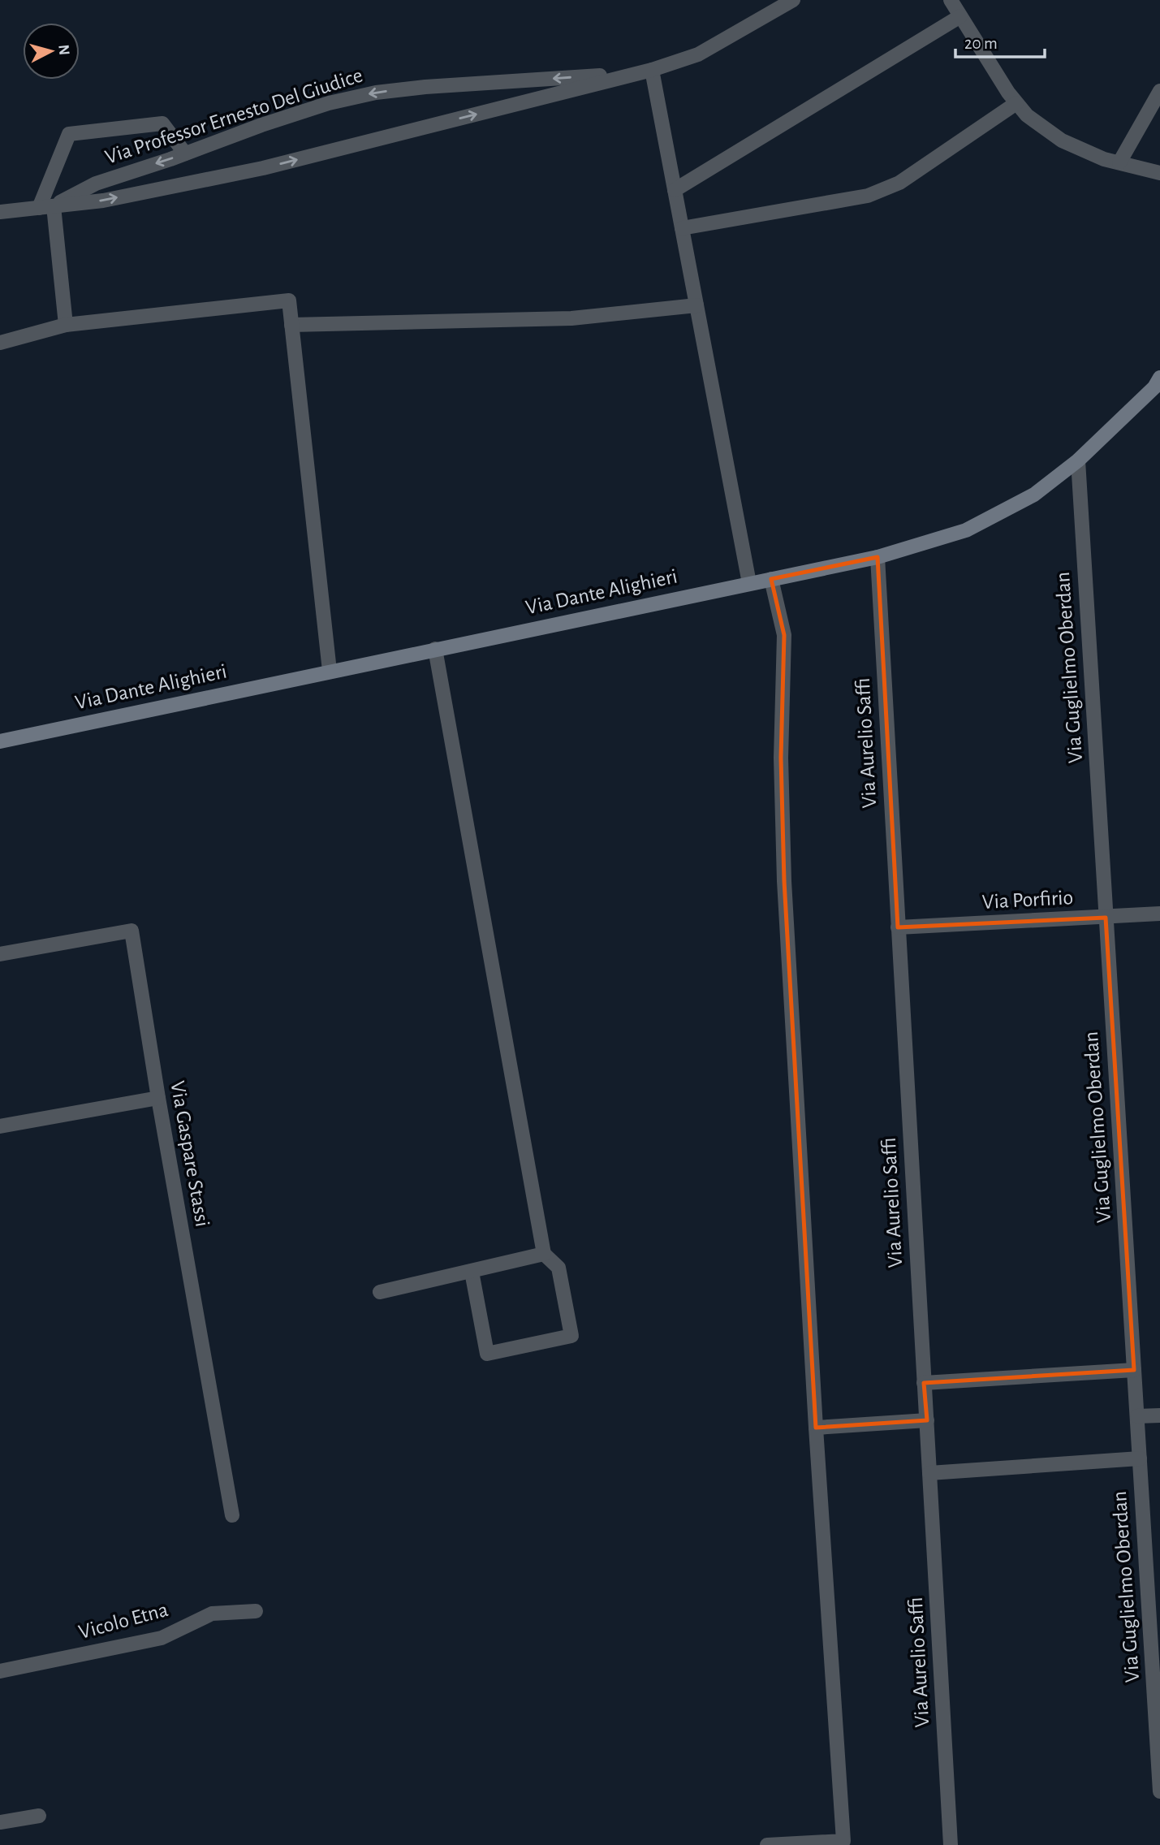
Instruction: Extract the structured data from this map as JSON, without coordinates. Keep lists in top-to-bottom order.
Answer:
{
  "streets": {
    "main road": ["Via Dante Alighieri"],
    "street": [
      "Via Professor Ernesto Del Giudice",
      "Via Guglielmo Oberdan",
      "Via Aurelio Saffi",
      "Via Porfirio",
      "Via Gaspare Stassi",
      "Vicolo Etna"
    ]
  },
  "crossings": [
    ["Via Dante Alighieri", "Via Guglielmo Oberdan"],
    ["Via Dante Alighieri", "Via Aurelio Saffi"],
    ["Via Guglielmo Oberdan", "Via Porfirio"],
    ["Via Aurelio Saffi", "Via Porfirio"]
  ],
  "scale_bar": "20 m",
  "north": "right"
}
